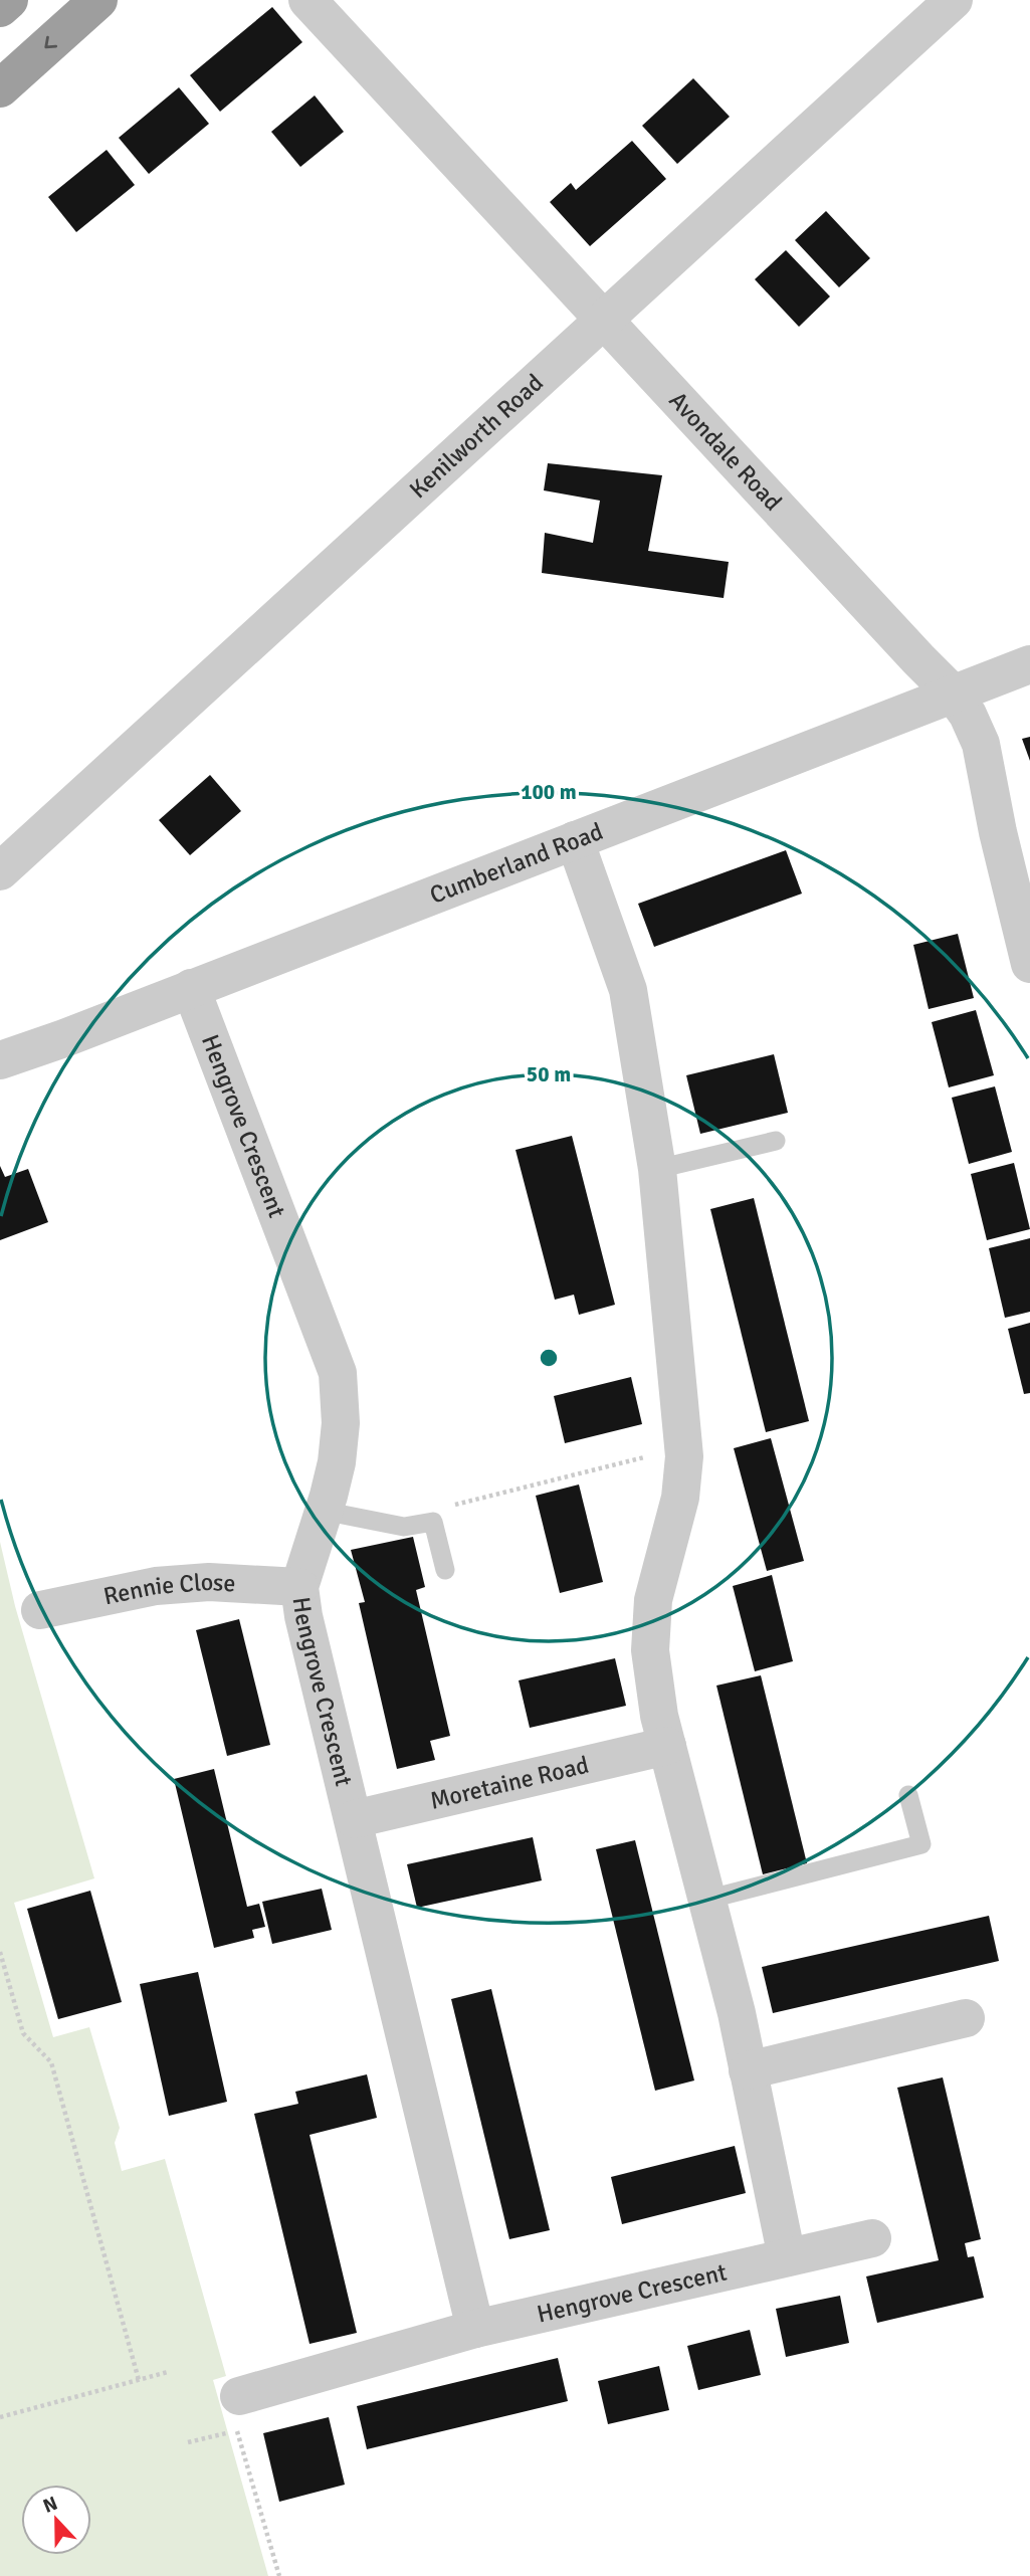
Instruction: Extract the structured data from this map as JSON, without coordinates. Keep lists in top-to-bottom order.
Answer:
{
  "streets": {
    "street": [
      "Kenilworth Road",
      "Avondale Road",
      "Cumberland Road",
      "Hengrove Crescent",
      "Rennie Close",
      "Moretaine Road"
    ]
  },
  "crossings": [
    ["Kenilworth Road", "Avondale Road"],
    ["Avondale Road", "Cumberland Road"],
    ["Cumberland Road", "Hengrove Crescent"],
    ["Hengrove Crescent", "Rennie Close"],
    ["Hengrove Crescent", "Moretaine Road"]
  ],
  "north": "top",
  "rings": ["100 m", "50 m"]
}
